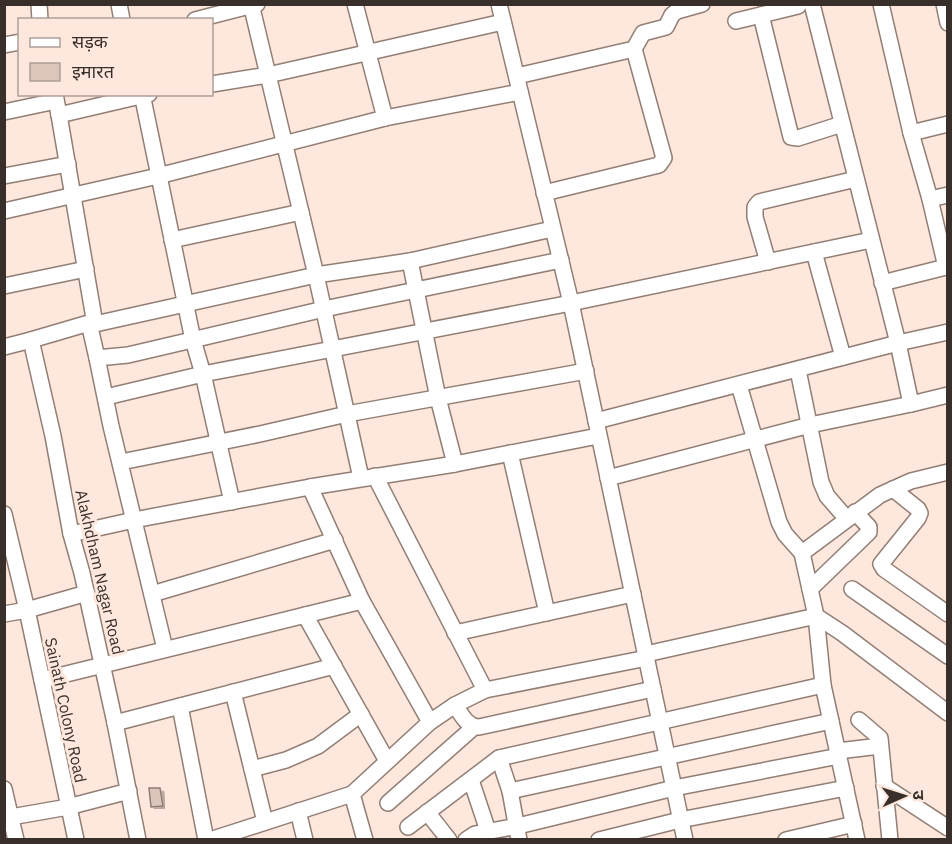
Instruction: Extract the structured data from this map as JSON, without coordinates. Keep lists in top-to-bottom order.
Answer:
{
  "streets": {
    "street": ["Alakhdham Nagar Road", "Sainath Colony Road"]
  },
  "legend": ["सड़क", "इमारत"],
  "north": "right"
}
